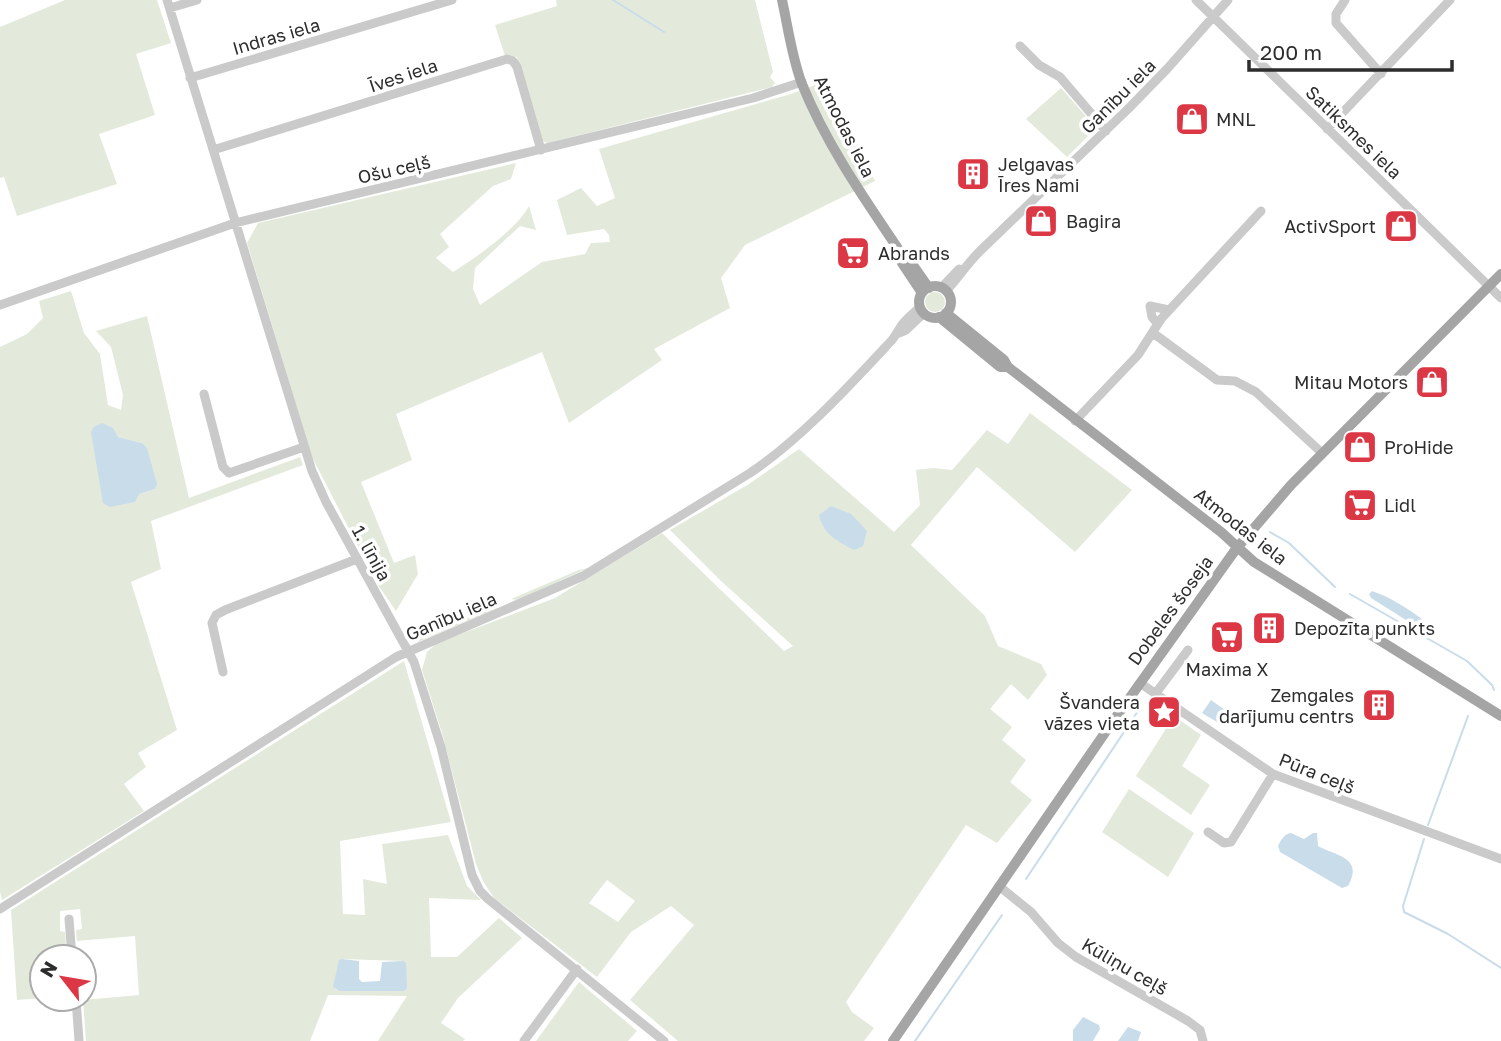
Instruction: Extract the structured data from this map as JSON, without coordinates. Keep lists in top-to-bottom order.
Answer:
{
  "streets": {
    "main road": ["Atmodas iela", "Dobeles šoseja"],
    "street": [
      "Indras iela",
      "Īves iela",
      "Ganību iela",
      "Satiksmes iela",
      "Ošu ceļš",
      "1. līnija",
      "Pūra ceļš",
      "Kūliņu ceļš"
    ]
  },
  "crossings": [
    ["Indras iela", "1. līnija"],
    ["Īves iela", "Ošu ceļš"],
    ["Īves iela", "1. līnija"],
    ["Ganību iela", "Atmodas iela"],
    ["Ganību iela", "Satiksmes iela"],
    ["Ganību iela", "1. līnija"],
    ["Atmodas iela", "Ošu ceļš"],
    ["Atmodas iela", "Dobeles šoseja"],
    ["Satiksmes iela", "Dobeles šoseja"],
    ["Ošu ceļš", "1. līnija"],
    ["Dobeles šoseja", "Pūra ceļš"],
    ["Dobeles šoseja", "Kūliņu ceļš"]
  ],
  "places": {
    "shop": [
      "MNL",
      "Bagira",
      "ActivSport",
      "Mitau Motors",
      "ProHide"
    ],
    "building": ["Jelgavas Īres Nami", "Depozīta punkts", "Zemgales darījumu centrs"],
    "supermarket": ["Abrands", "Lidl", "Maxima X"],
    "place": ["Švandera vāzes vieta"]
  },
  "scale_bar": "200 m",
  "north": "top left"
}
